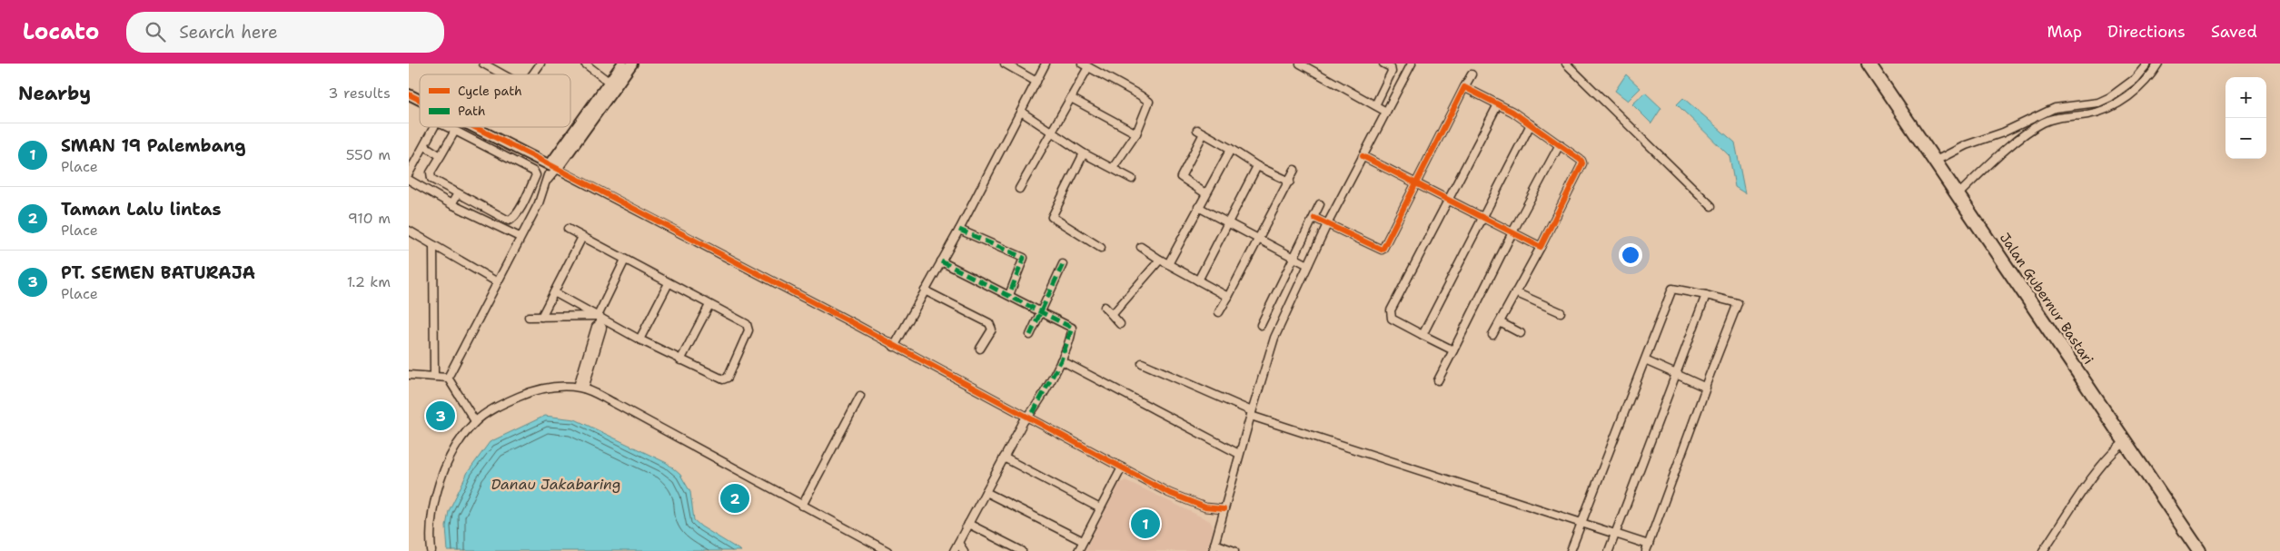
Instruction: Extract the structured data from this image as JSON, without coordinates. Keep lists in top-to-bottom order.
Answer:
{
  "streets": {
    "highway": ["Jalan Gubernur Bastari"]
  },
  "water": ["Danau Jakabaring"],
  "legend": ["Cycle path", "Path"],
  "page": {
    "header": "Locato",
    "search": "Search here",
    "nav": ["Map", "Directions", "Saved"],
    "heading": ["Nearby", "3 results"],
    "map_buttons": ["+", "−"],
    "list": [
      {
        "mark": "1",
        "name": "SMAN 19 Palembang",
        "note": "Place",
        "value": "550 m"
      },
      {
        "mark": "2",
        "name": "Taman Lalu lintas",
        "note": "Place",
        "value": "910 m"
      },
      {
        "mark": "3",
        "name": "PT. SEMEN BATURAJA",
        "note": "Place",
        "value": "1.2 km"
      }
    ],
    "pins": ["3", "2", "1"]
  }
}
